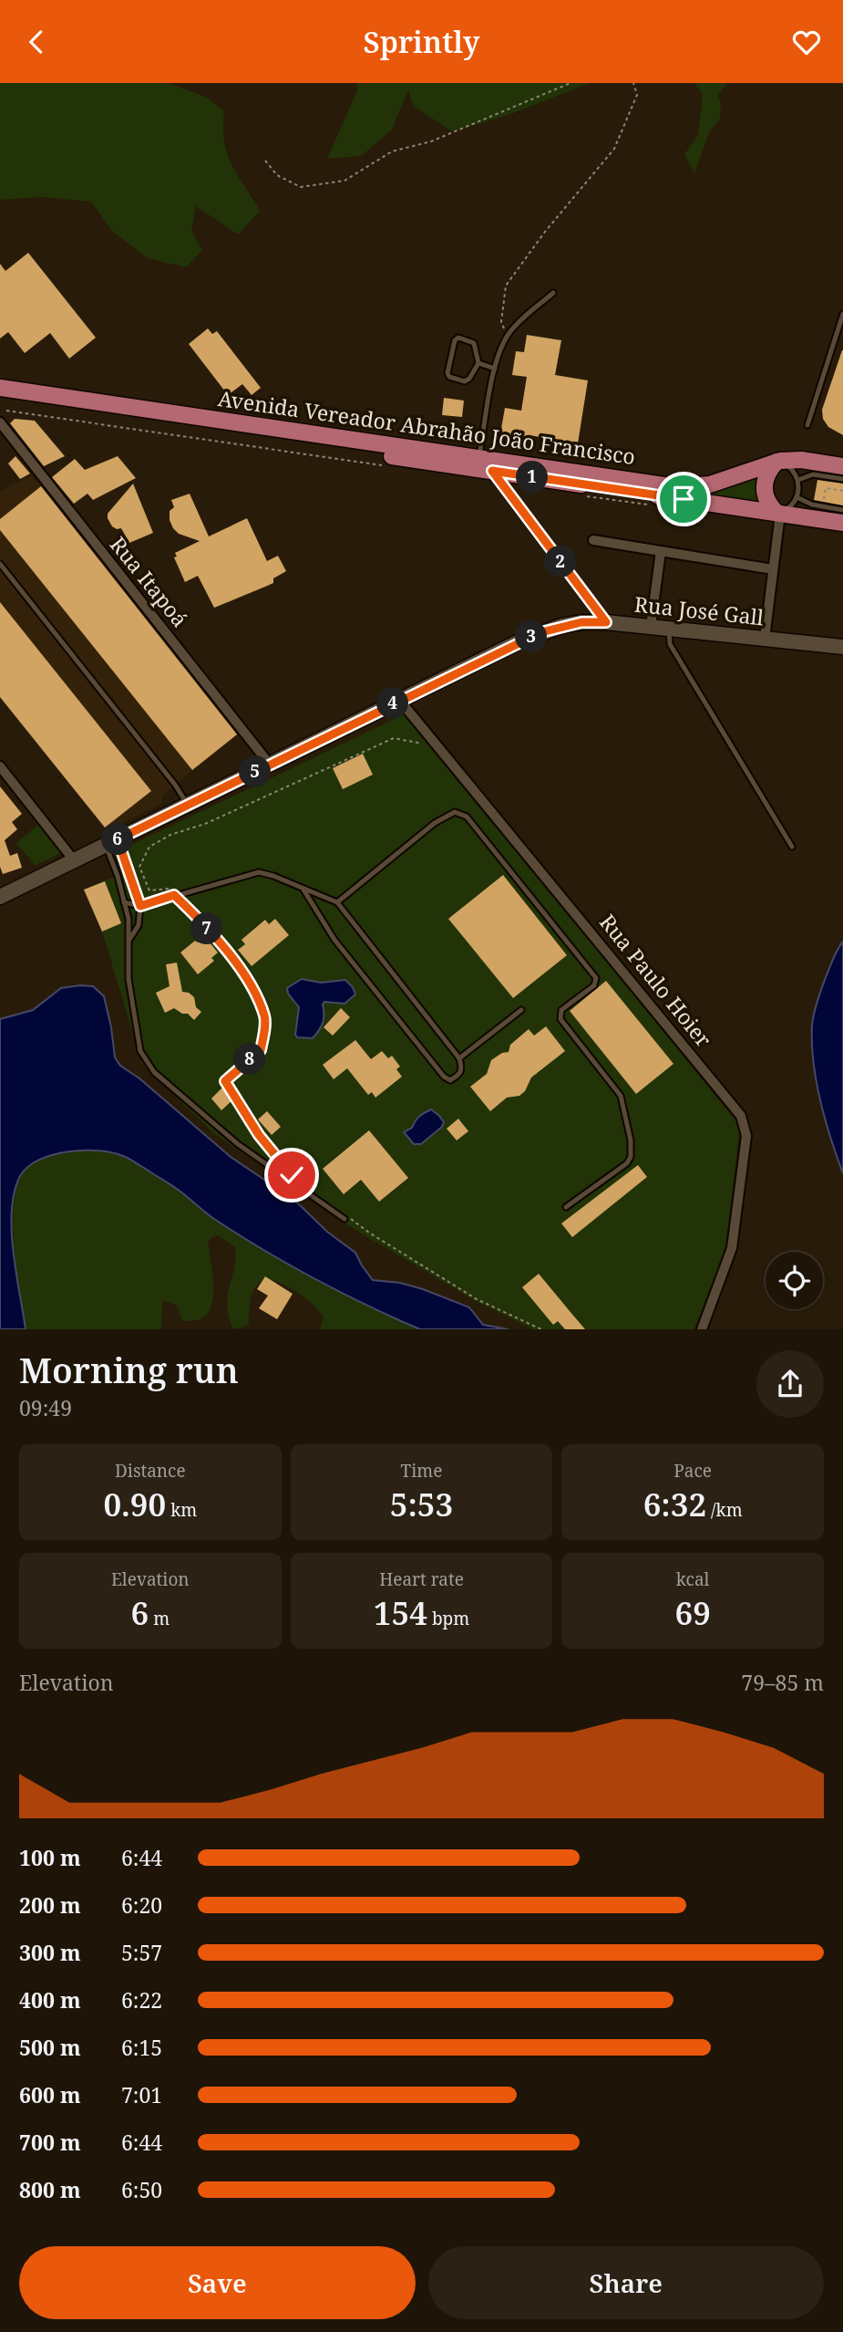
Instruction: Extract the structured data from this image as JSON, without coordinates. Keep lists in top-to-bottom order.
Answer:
{
  "streets": {
    "main road": ["Avenida Vereador Abrahão João Francisco", "Rua José Gall"],
    "street": ["Rua Itapoá", "Rua Paulo Hoier"]
  },
  "crossings": [
    ["Rua Itapoá", "Rua José Gall"],
    ["Rua José Gall", "Rua Paulo Hoier"]
  ],
  "page": {
    "header": "Sprintly",
    "pins": [
      "1",
      "2",
      "3",
      "4",
      "5",
      "6",
      "7",
      "8"
    ],
    "heading": ["Morning run", "09:49"],
    "stats": [
      ["Distance", "0.90 km"],
      ["Time", "5:53"],
      ["Pace", "6:32 /km"],
      ["Elevation", "6 m"],
      ["Heart rate", "154 bpm"],
      ["kcal", "69"]
    ],
    "chart": ["Elevation", "79–85 m"],
    "list": [
      {
        "name": "100 m",
        "note": "6:44"
      },
      {
        "name": "200 m",
        "note": "6:20"
      },
      {
        "name": "300 m",
        "note": "5:57"
      },
      {
        "name": "400 m",
        "note": "6:22"
      },
      {
        "name": "500 m",
        "note": "6:15"
      },
      {
        "name": "600 m",
        "note": "7:01"
      },
      {
        "name": "700 m",
        "note": "6:44"
      },
      {
        "name": "800 m",
        "note": "6:50"
      }
    ],
    "buttons": ["Save", "Share"]
  }
}
